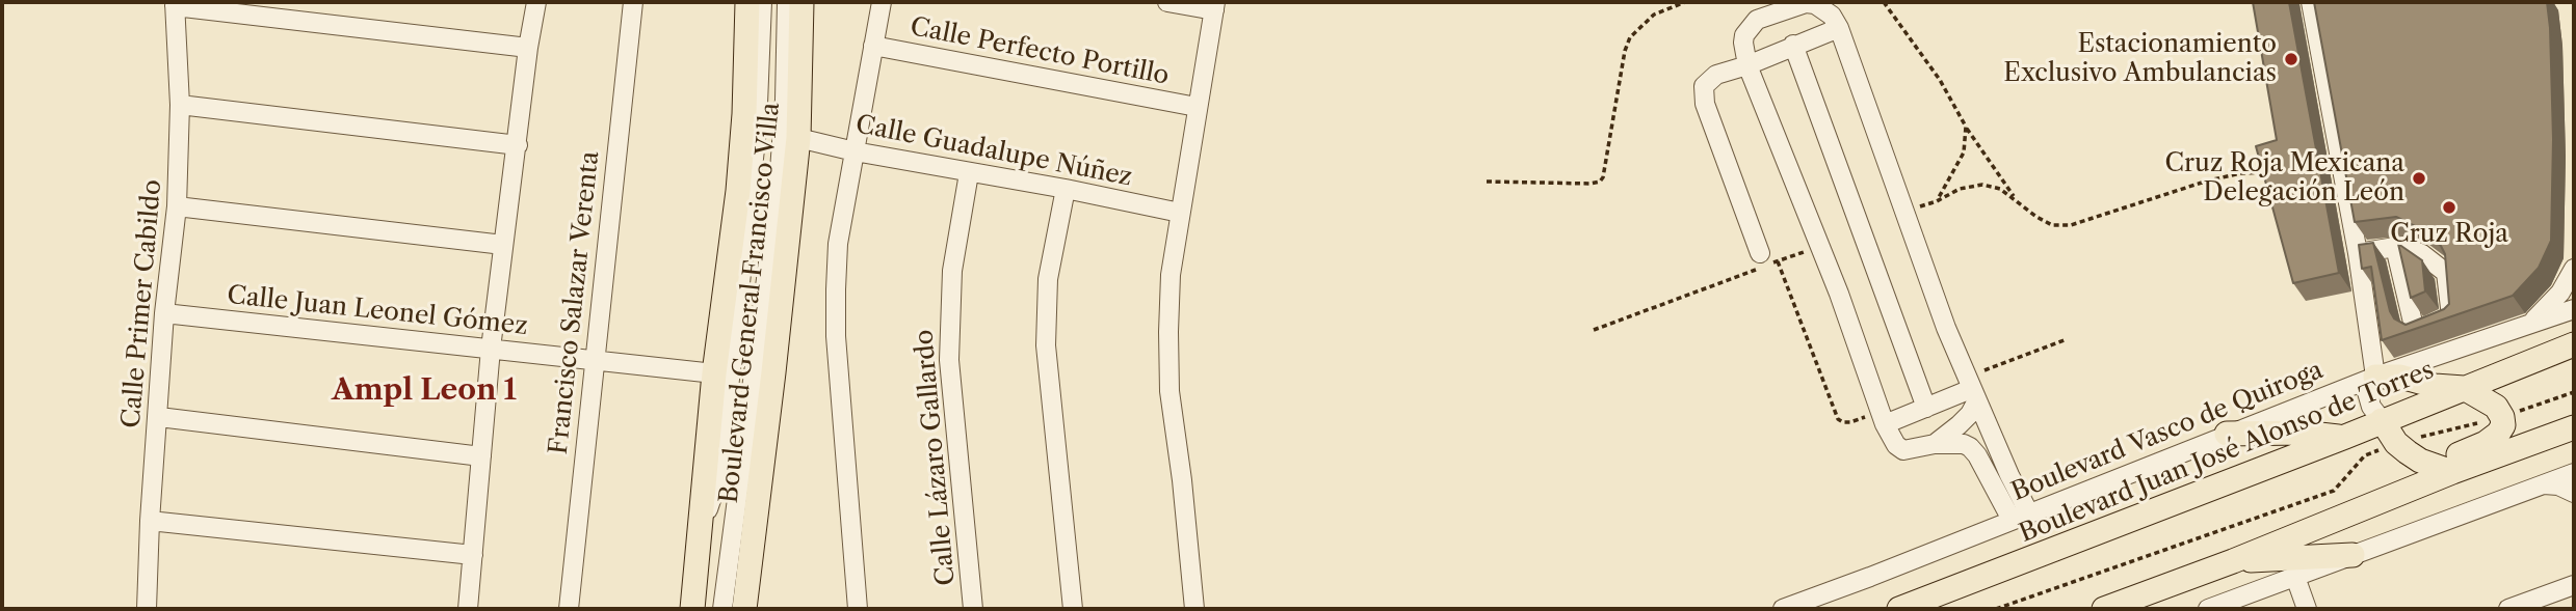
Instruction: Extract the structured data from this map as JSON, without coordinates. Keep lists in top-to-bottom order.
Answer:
{
  "streets": {
    "main road": ["Boulevard General Francisco Villa", "Boulevard Juan José Alonso de Torres"],
    "street": [
      "Calle Perfecto Portillo",
      "Calle Guadalupe Núñez",
      "Francisco Salazar Verenta",
      "Calle Primer Cabildo",
      "Calle Juan Leonel Gómez",
      "Boulevard Vasco de Quiroga",
      "Calle Lázaro Gallardo"
    ]
  },
  "crossings": [
    ["Calle Guadalupe Núñez", "Boulevard General Francisco Villa"],
    ["Calle Guadalupe Núñez", "Calle Lázaro Gallardo"],
    ["Francisco Salazar Verenta", "Calle Juan Leonel Gómez"],
    ["Boulevard General Francisco Villa", "Calle Juan Leonel Gómez"],
    ["Calle Primer Cabildo", "Calle Juan Leonel Gómez"]
  ],
  "districts": ["Ampl Leon 1"],
  "places": ["Estacionamiento Exclusivo Ambulancias", "Cruz Roja Mexicana Delegación León", "Cruz Roja"]
}
